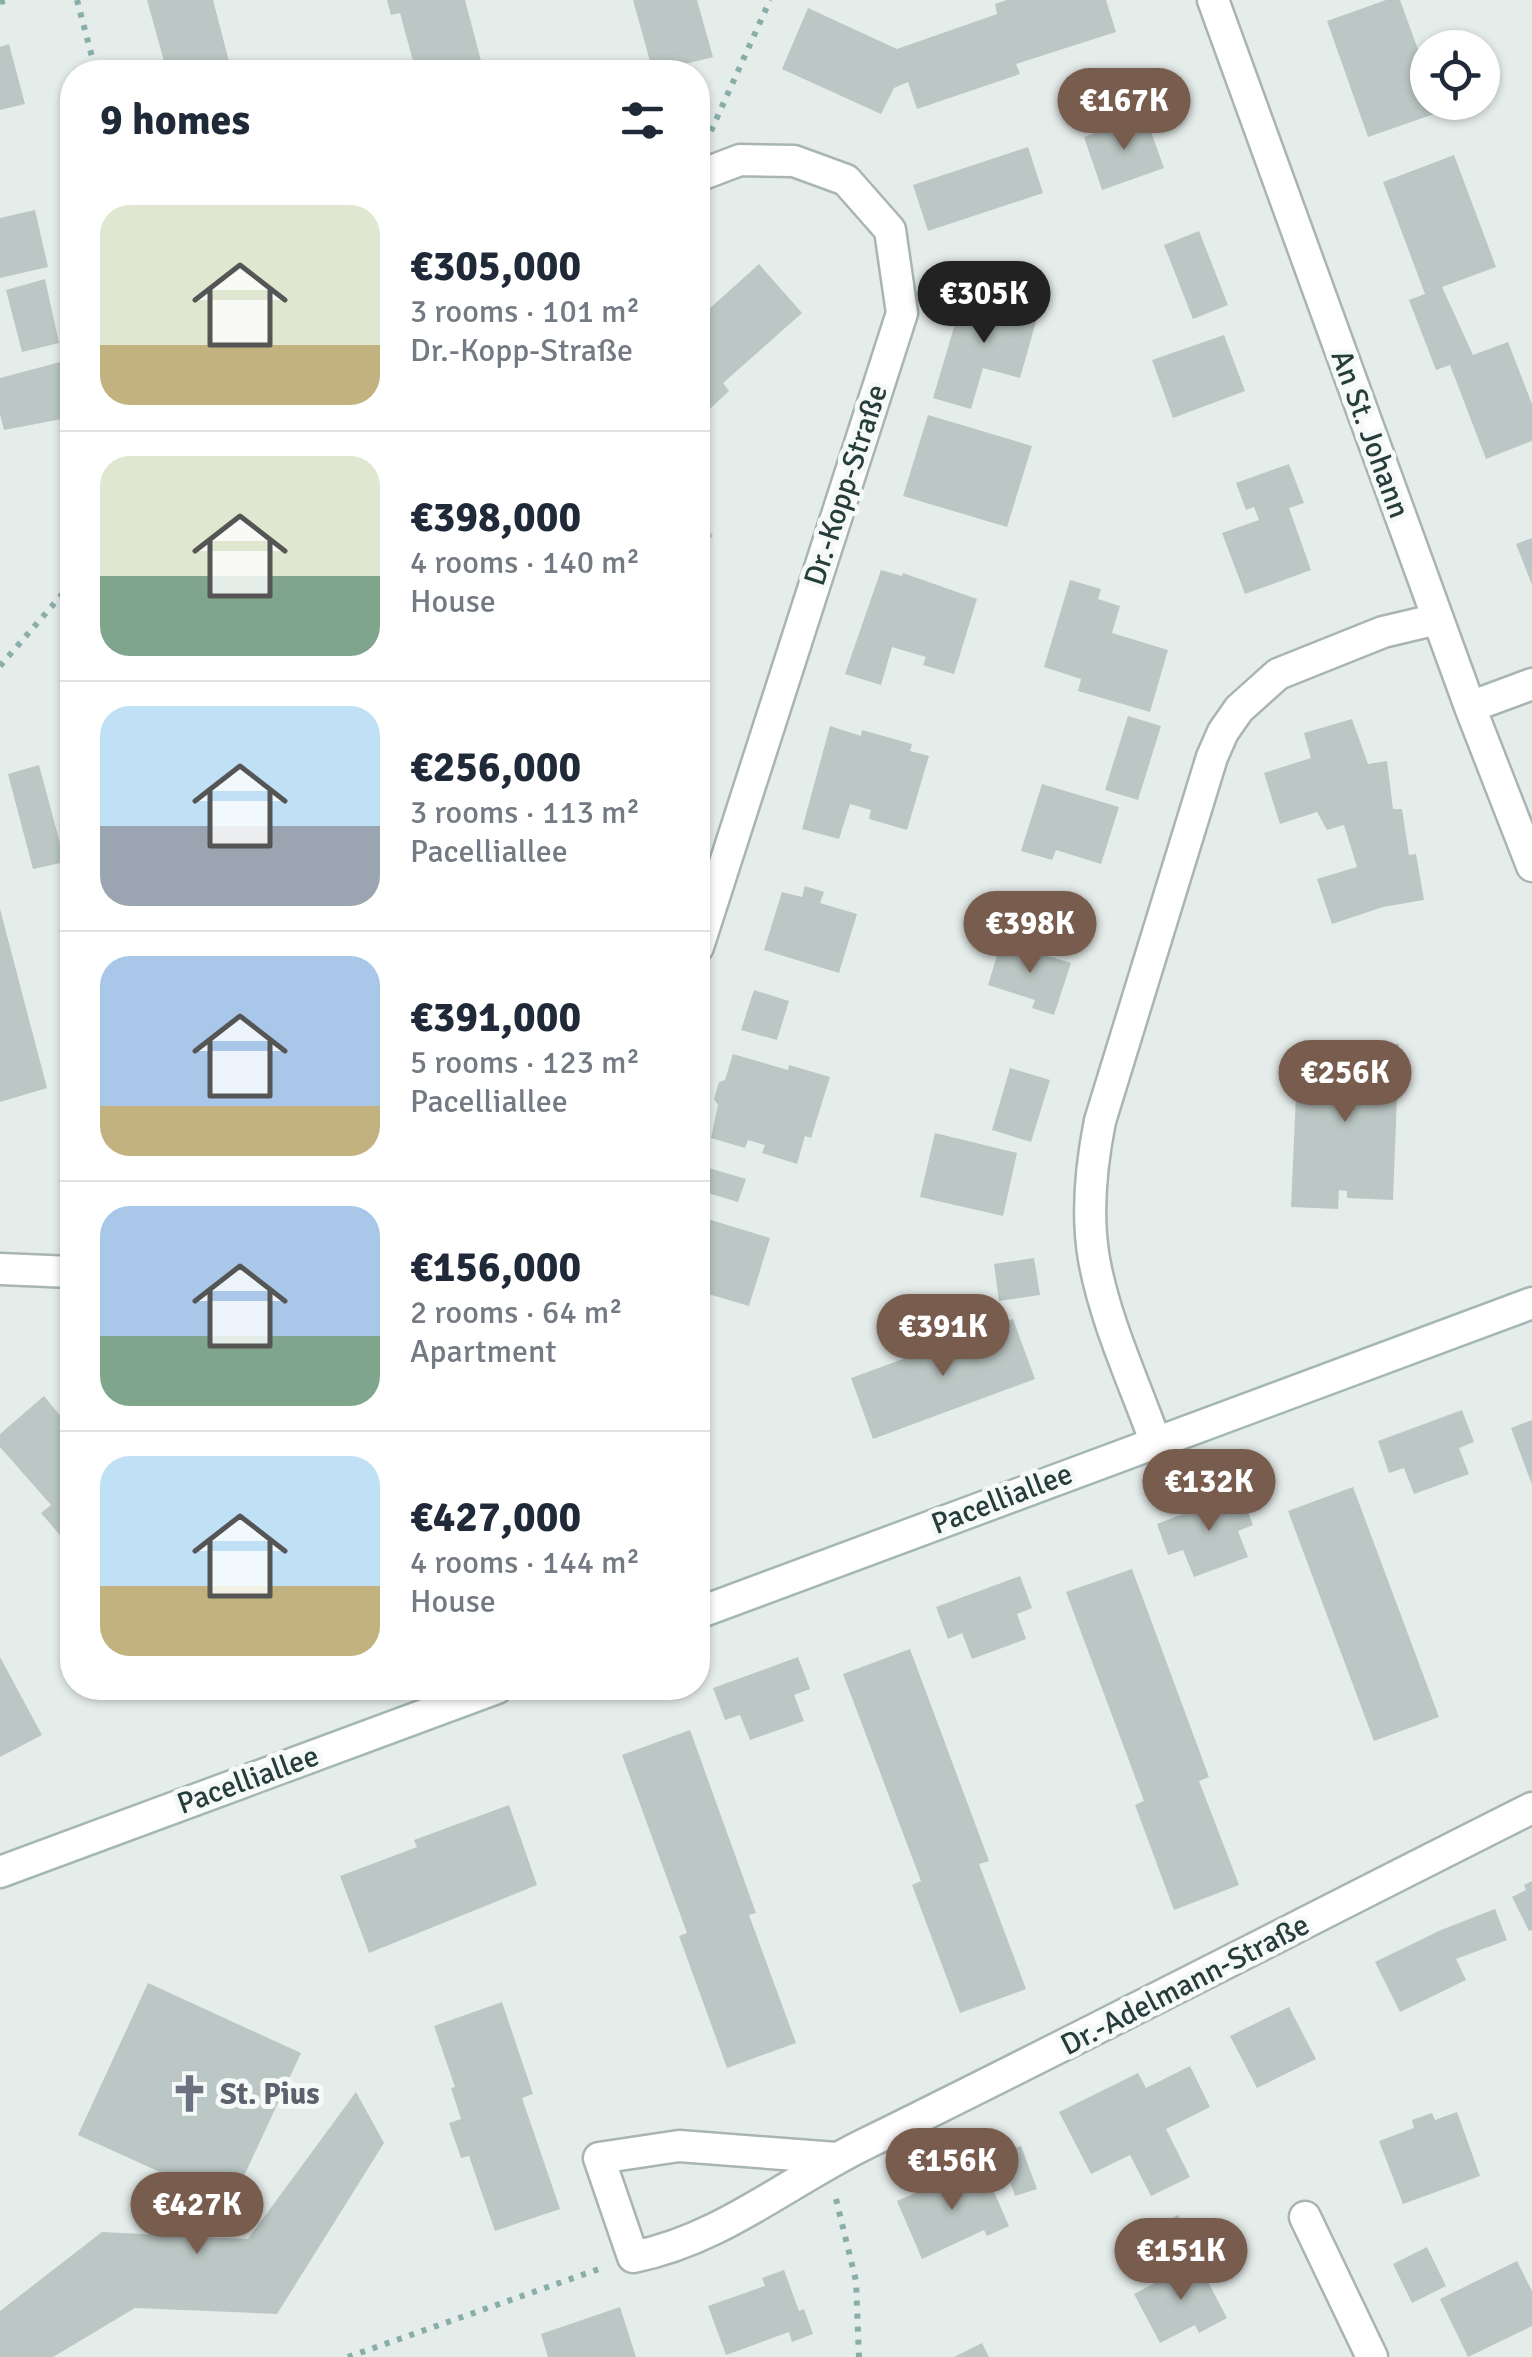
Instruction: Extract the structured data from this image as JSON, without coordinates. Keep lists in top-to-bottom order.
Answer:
{
  "streets": {
    "street": [
      "An St. Johann",
      "Dr.-Kopp-Straße",
      "Pacelliallee",
      "Dr.-Adelmann-Straße"
    ]
  },
  "places": {
    "church": ["St. Pius"]
  },
  "page": {
    "heading": "9 homes",
    "price": [
      "€167K",
      "€305K",
      "€398K",
      "€256K",
      "€391K",
      "€132K",
      "€156K",
      "€427K",
      "€151K"
    ],
    "list": [
      {
        "name": "€305,000",
        "note": "3 rooms · 101 m² · Dr.-Kopp-Straße"
      },
      {
        "name": "€398,000",
        "note": "4 rooms · 140 m² · House"
      },
      {
        "name": "€256,000",
        "note": "3 rooms · 113 m² · Pacelliallee"
      },
      {
        "name": "€391,000",
        "note": "5 rooms · 123 m² · Pacelliallee"
      },
      {
        "name": "€156,000",
        "note": "2 rooms · 64 m² · Apartment"
      },
      {
        "name": "€427,000",
        "note": "4 rooms · 144 m² · House"
      }
    ]
  }
}
